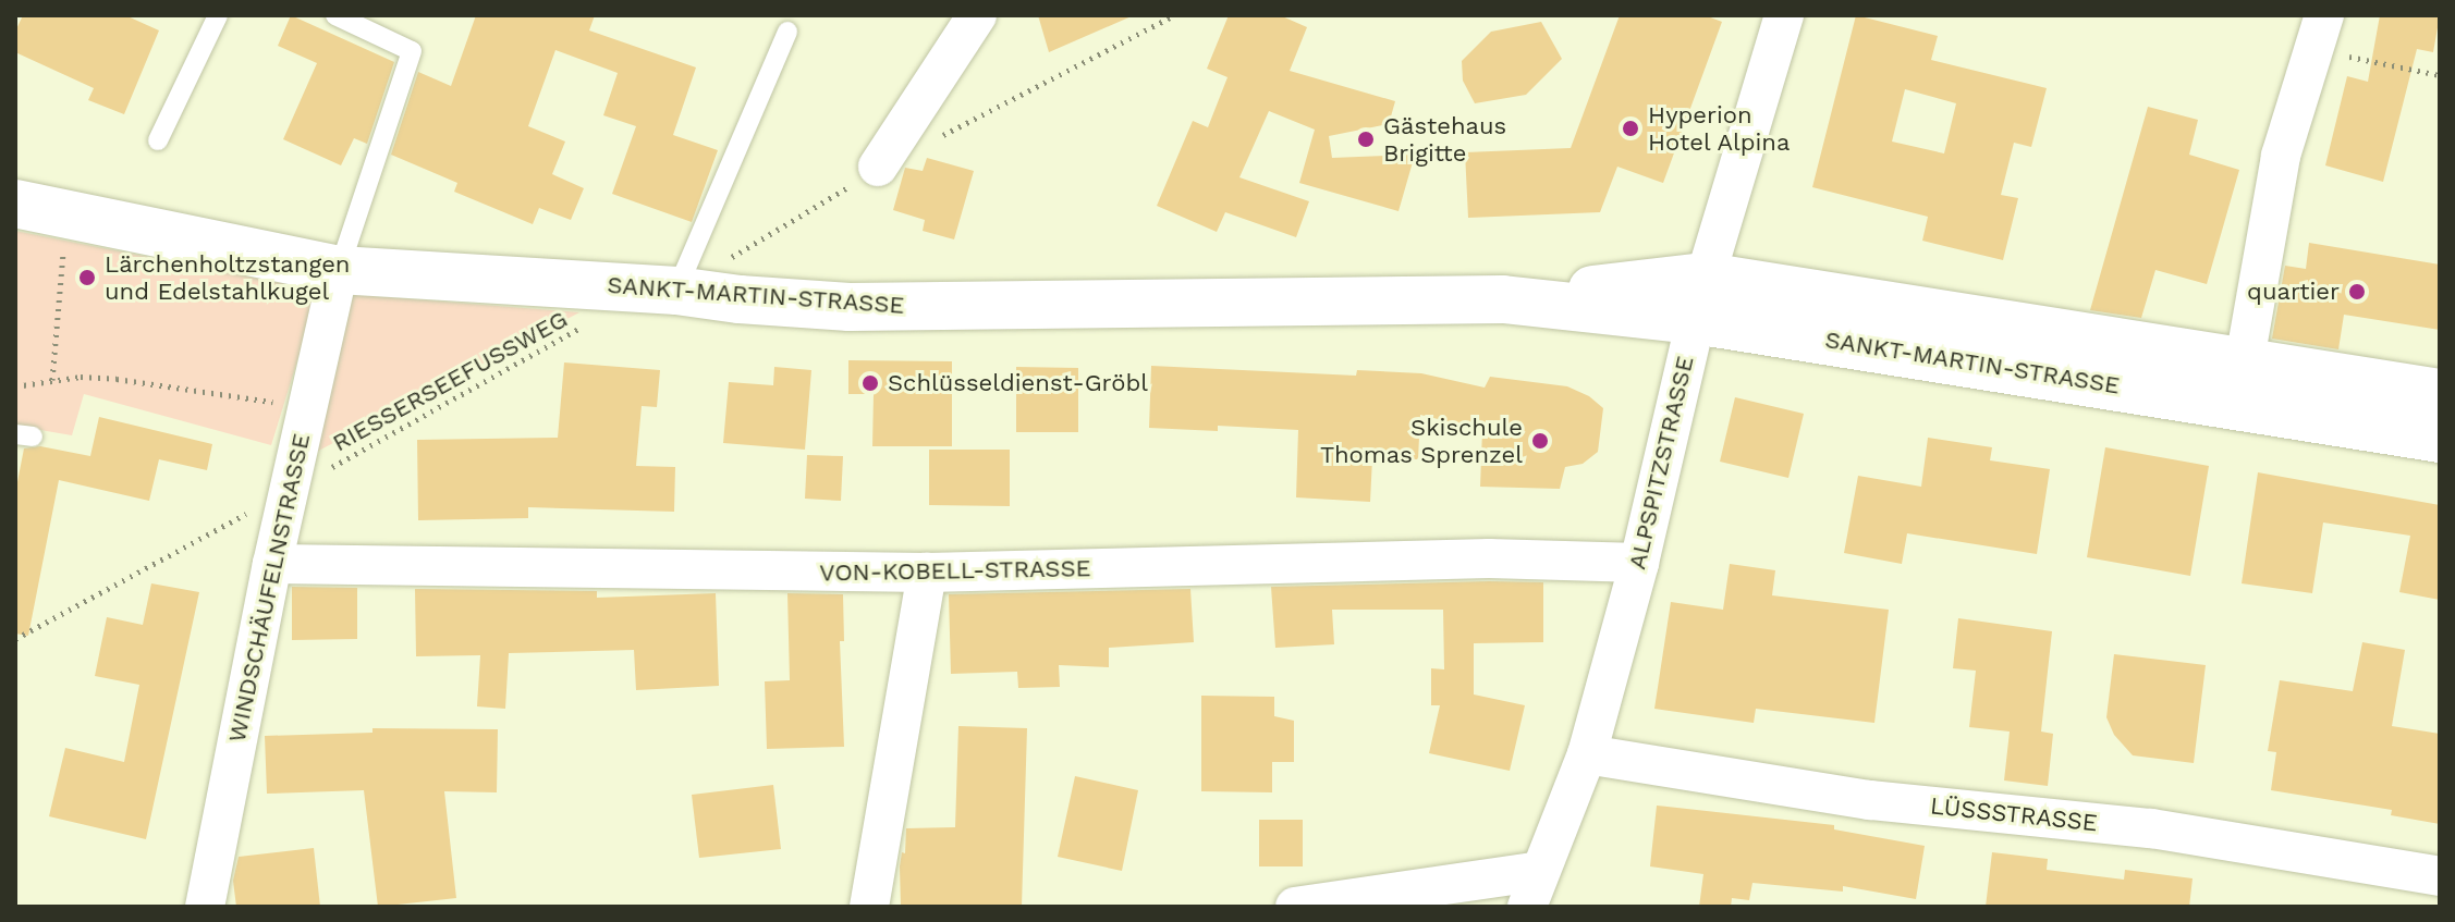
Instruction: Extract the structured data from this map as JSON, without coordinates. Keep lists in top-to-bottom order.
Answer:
{
  "streets": {
    "main road": ["SANKT-MARTIN-STRASSE"],
    "street": [
      "ALPSPITZSTRASSE",
      "VON-KOBELL-STRASSE",
      "WINDSCHÄUFELNSTRASSE",
      "LÜSSSTRASSE"
    ],
    "path": ["RIESSERSEEFUSSWEG"]
  },
  "crossings": [
    ["SANKT-MARTIN-STRASSE", "ALPSPITZSTRASSE"],
    ["SANKT-MARTIN-STRASSE", "WINDSCHÄUFELNSTRASSE"],
    ["RIESSERSEEFUSSWEG", "WINDSCHÄUFELNSTRASSE"],
    ["ALPSPITZSTRASSE", "VON-KOBELL-STRASSE"],
    ["ALPSPITZSTRASSE", "LÜSSSTRASSE"],
    ["VON-KOBELL-STRASSE", "WINDSCHÄUFELNSTRASSE"]
  ],
  "places": [
    "Hyperion Hotel Alpina",
    "Gästehaus Brigitte",
    "Lärchenholtzstangen und Edelstahlkugel",
    "quartier",
    "Schlüsseldienst-Gröbl",
    "Skischule Thomas Sprenzel"
  ]
}
